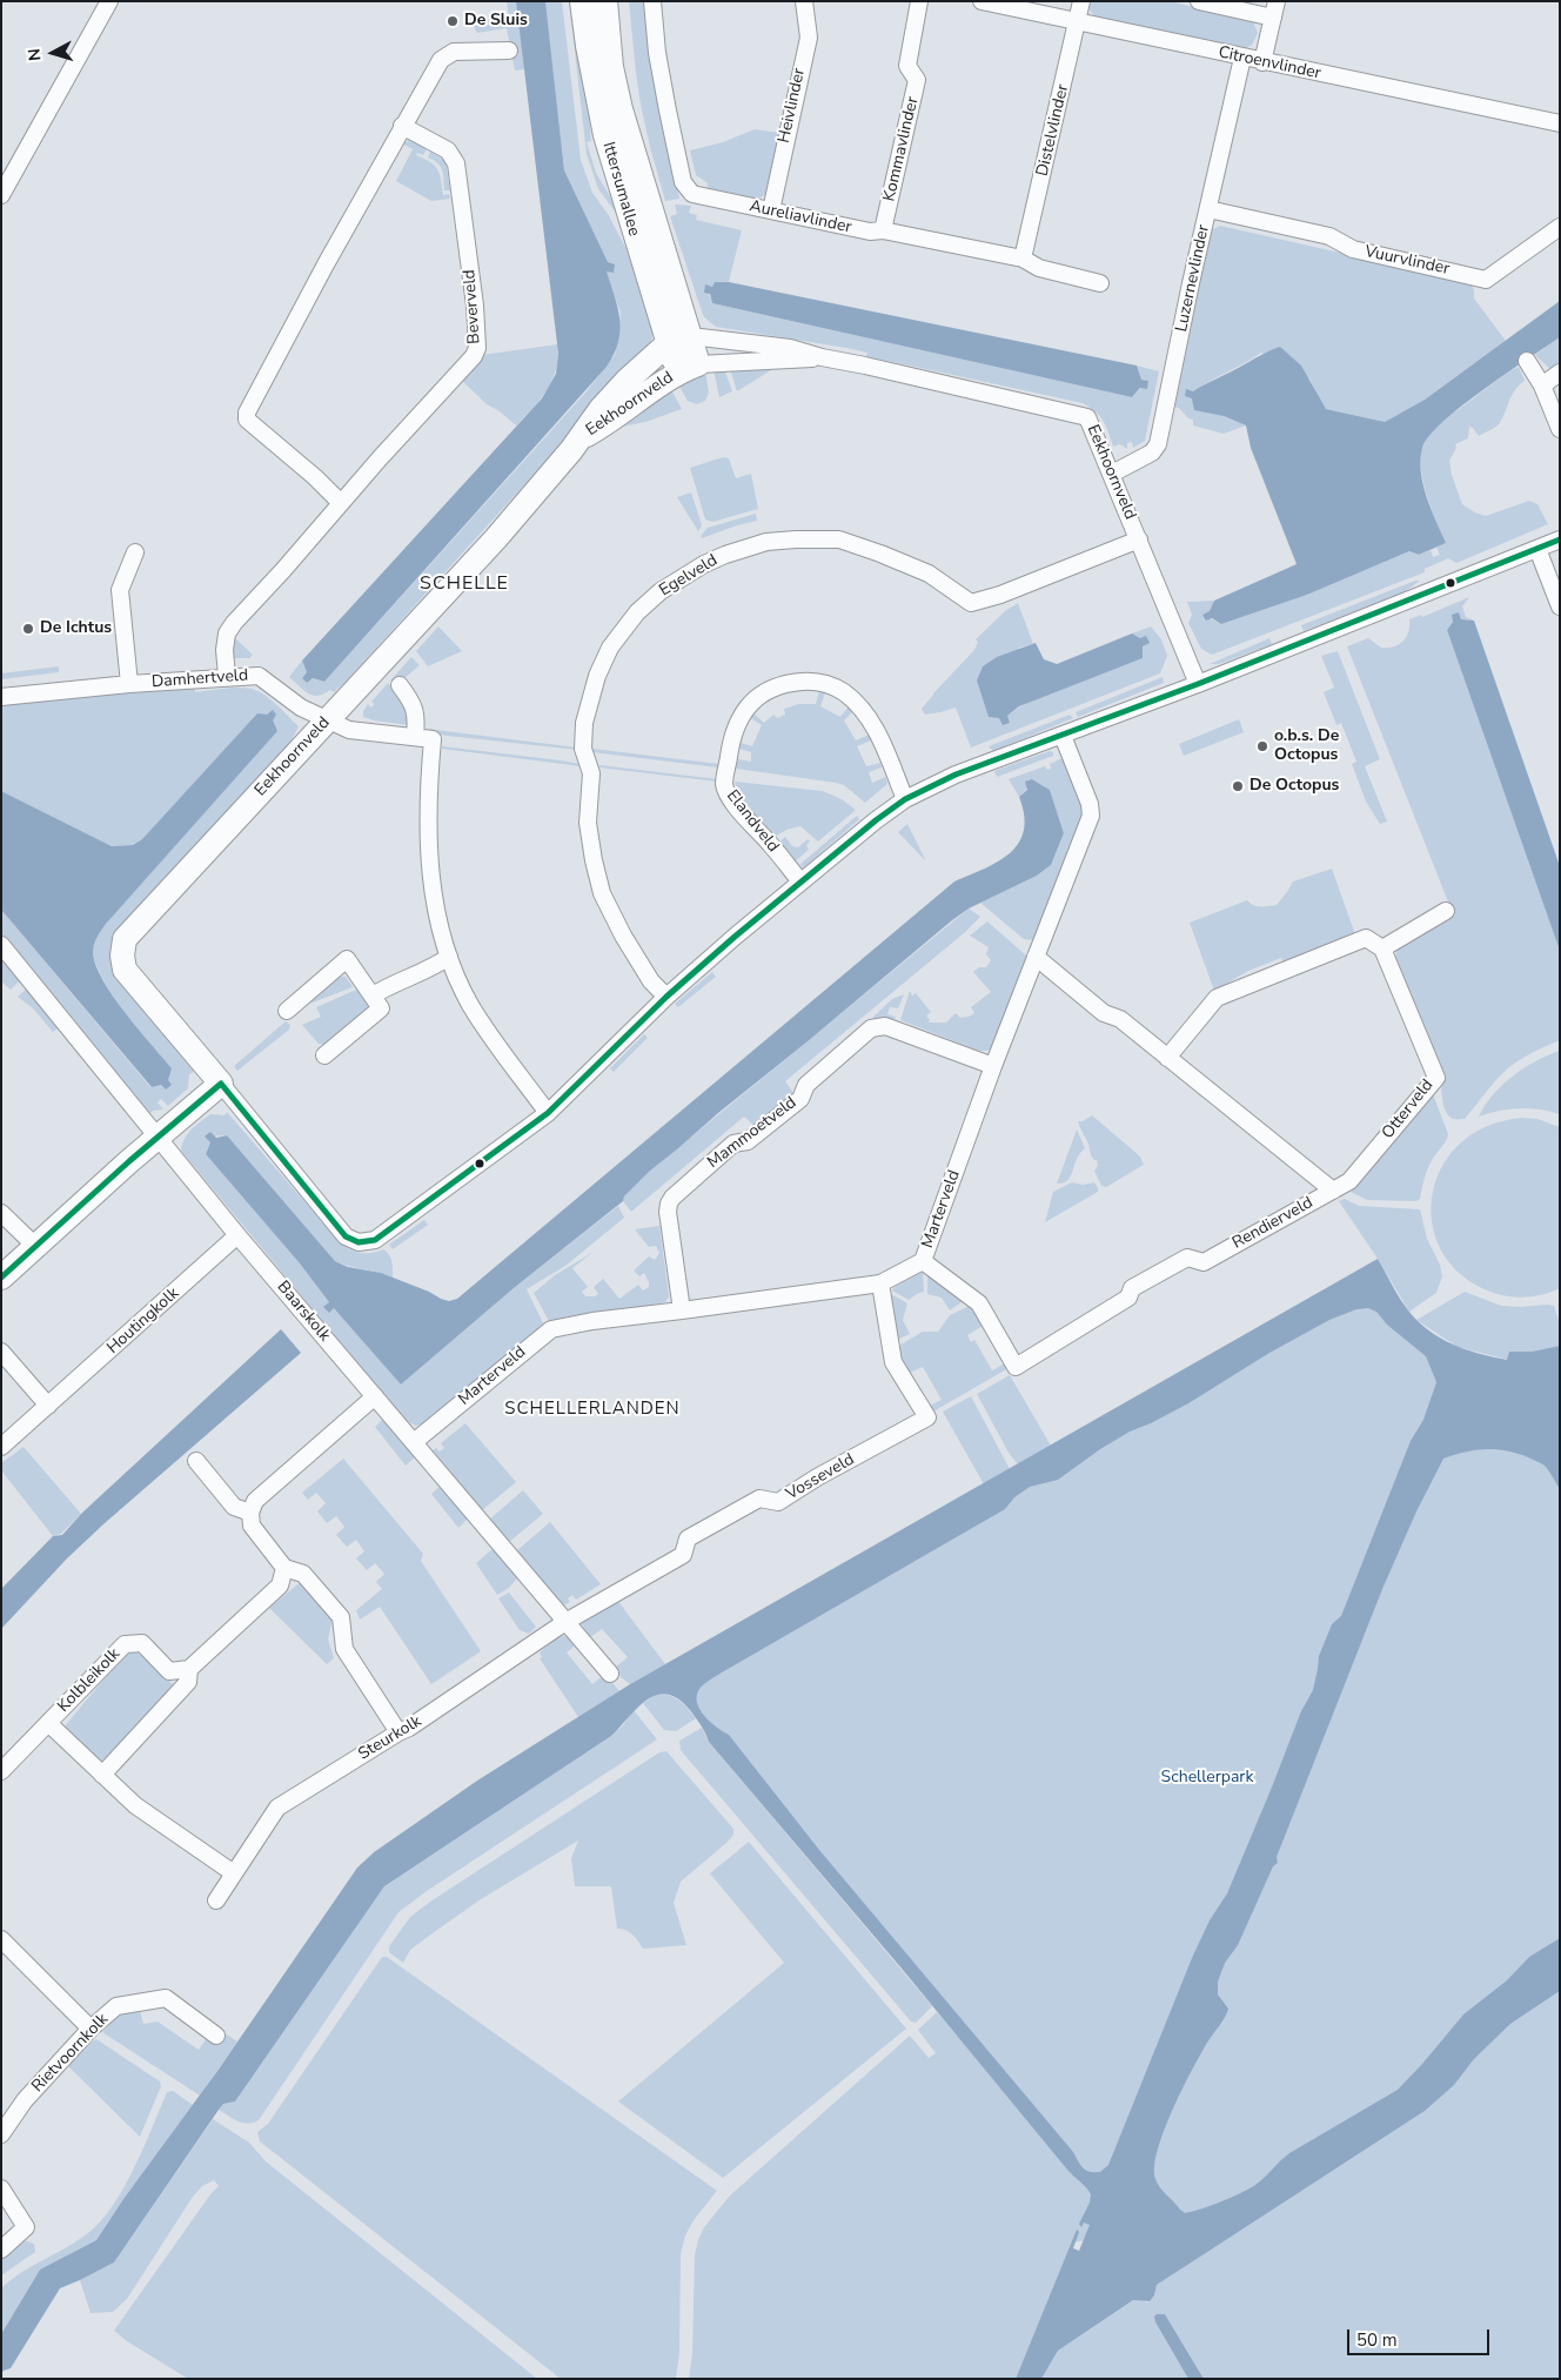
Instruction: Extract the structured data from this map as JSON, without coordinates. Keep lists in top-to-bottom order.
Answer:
{
  "streets": {
    "street": [
      "Citroenvlinder",
      "Heivlinder",
      "Distelvlinder",
      "Kommavlinder",
      "Ittersumallee",
      "Aureliavlinder",
      "Vuurvlinder",
      "Luzernevlinder",
      "Beverveld",
      "Eekhoornveld",
      "Egelveld",
      "Damhertveld",
      "Elandveld",
      "Otterveld",
      "Mammoetveld",
      "Marterveld",
      "Rendierveld",
      "Baarskolk",
      "Houtingkolk",
      "Vosseveld",
      "Kolbleikolk",
      "Steurkolk",
      "Rietvoornkolk"
    ]
  },
  "crossings": [
    ["Citroenvlinder", "Distelvlinder"],
    ["Citroenvlinder", "Luzernevlinder"],
    ["Heivlinder", "Aureliavlinder"],
    ["Distelvlinder", "Aureliavlinder"],
    ["Kommavlinder", "Aureliavlinder"],
    ["Ittersumallee", "Eekhoornveld"],
    ["Vuurvlinder", "Luzernevlinder"],
    ["Luzernevlinder", "Eekhoornveld"],
    ["Beverveld", "Damhertveld"],
    ["Eekhoornveld", "Egelveld"],
    ["Eekhoornveld", "Damhertveld"],
    ["Otterveld", "Rendierveld"],
    ["Mammoetveld", "Marterveld"],
    ["Marterveld", "Rendierveld"],
    ["Marterveld", "Baarskolk"],
    ["Marterveld", "Vosseveld"],
    ["Baarskolk", "Houtingkolk"],
    ["Baarskolk", "Vosseveld"],
    ["Baarskolk", "Steurkolk"],
    ["Vosseveld", "Steurkolk"]
  ],
  "districts": ["SCHELLE", "SCHELLERLANDEN"],
  "parks": ["Schellerpark"],
  "places": [
    "De Sluis",
    "De Ichtus",
    "o.b.s. De Octopus",
    "De Octopus"
  ],
  "scale_bar": "50 m",
  "north": "left"
}
